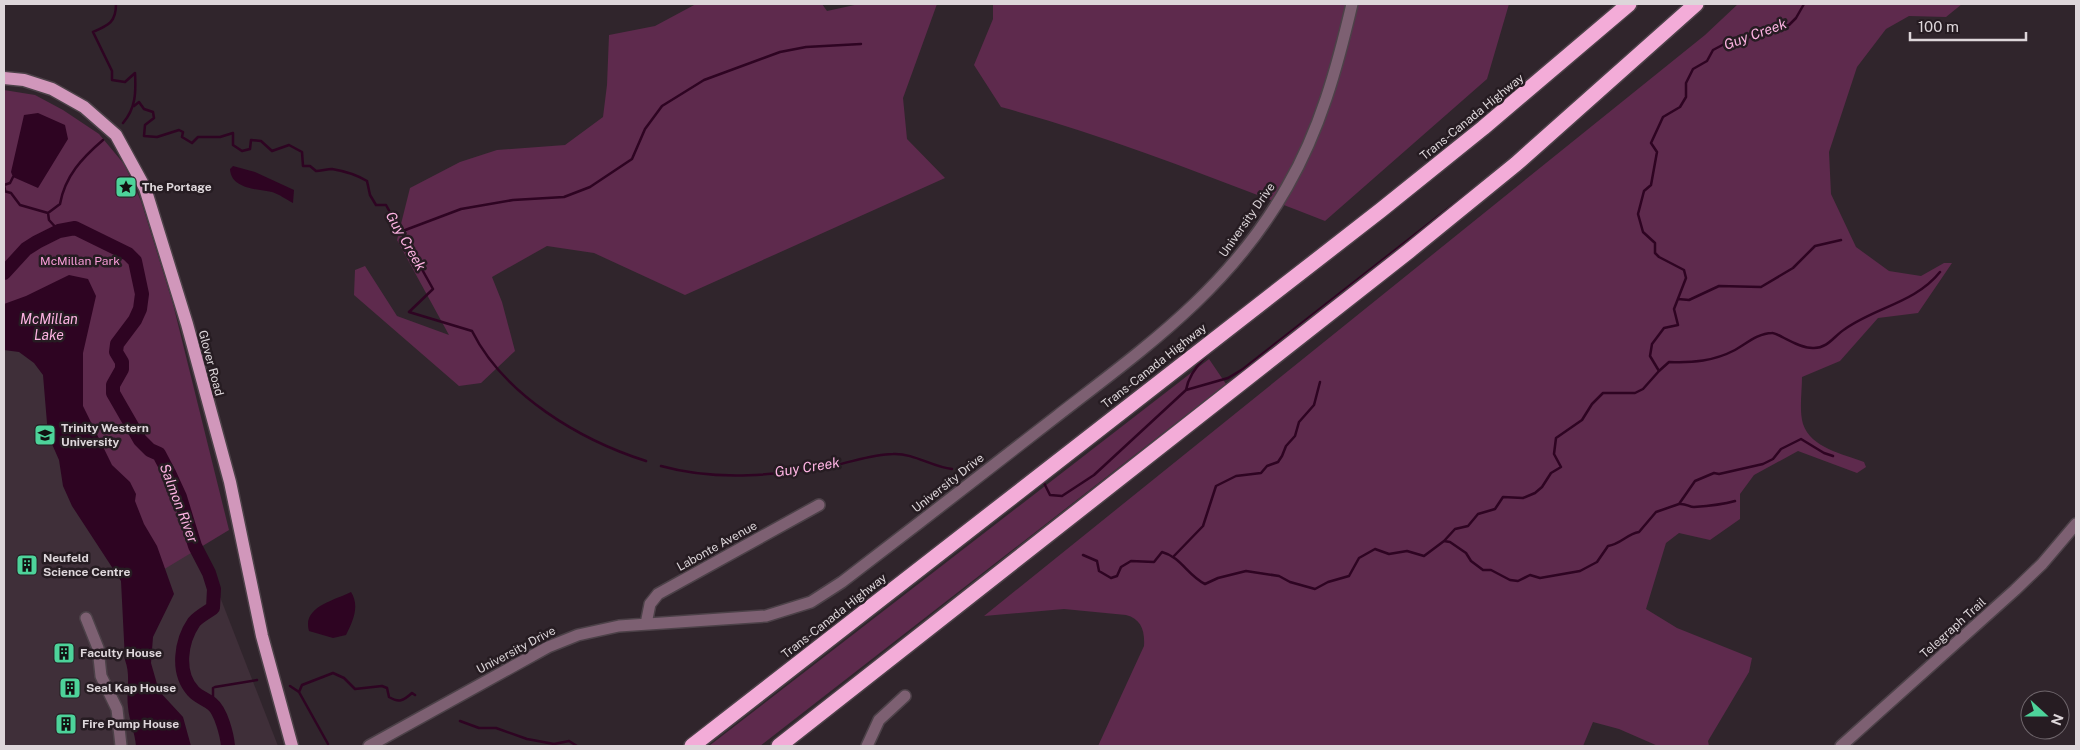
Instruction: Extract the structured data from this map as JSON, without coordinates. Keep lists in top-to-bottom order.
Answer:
{
  "streets": {
    "highway": ["Trans-Canada Highway"],
    "main road": ["Glover Road"],
    "street": ["University Drive", "Labonte Avenue", "Telegraph Trail"]
  },
  "crossings": [
    ["University Drive", "Labonte Avenue"]
  ],
  "water": ["Guy Creek", "McMillan Lake", "Salmon River"],
  "parks": ["McMillan Park"],
  "places": {
    "place": ["The Portage"],
    "school or university": ["Trinity Western University"],
    "building": [
      "Neufeld Science Centre",
      "Faculty House",
      "Seal Kap House",
      "Fire Pump House"
    ]
  },
  "scale_bar": "100 m",
  "north": "right"
}
